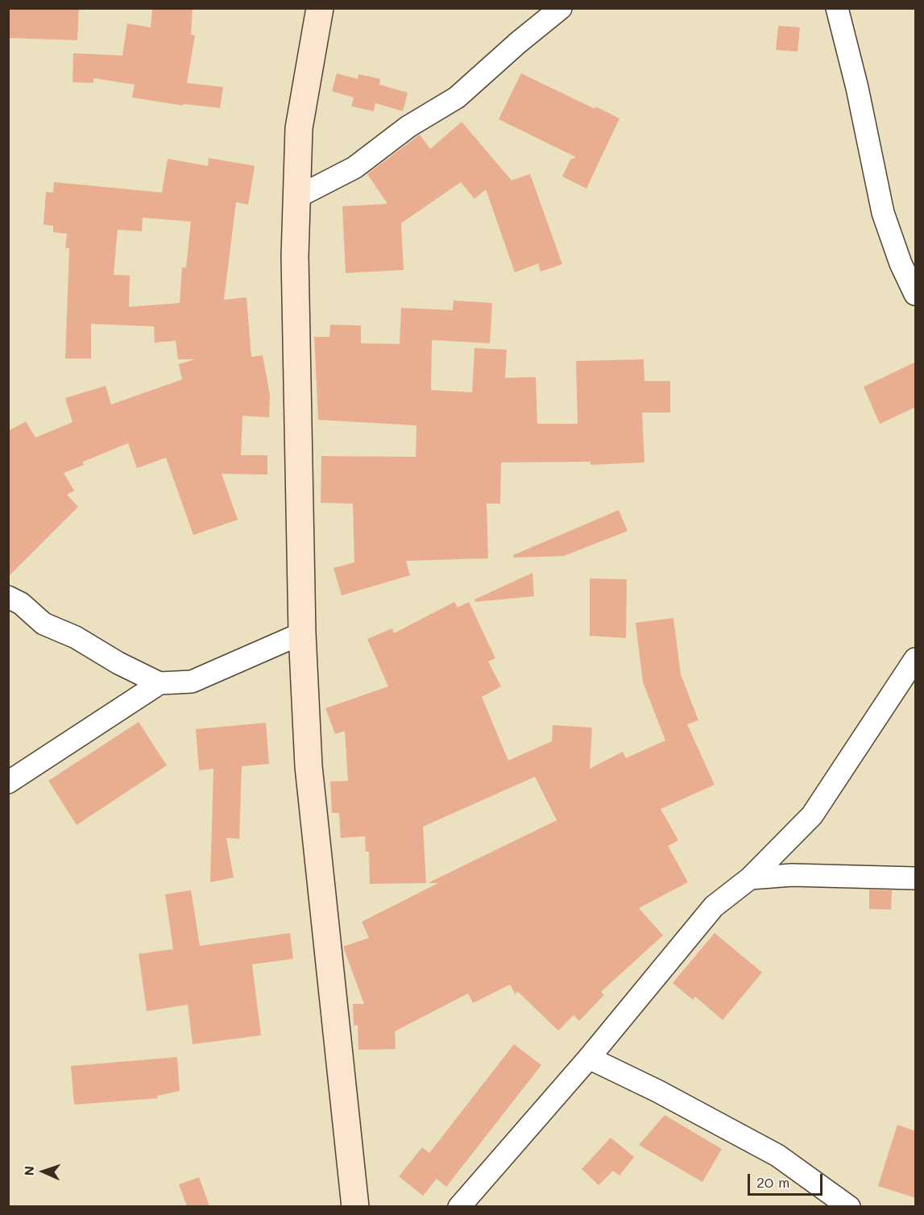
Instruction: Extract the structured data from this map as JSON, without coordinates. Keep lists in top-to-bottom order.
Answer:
{
  "scale_bar": "20 m",
  "north": "left"
}
